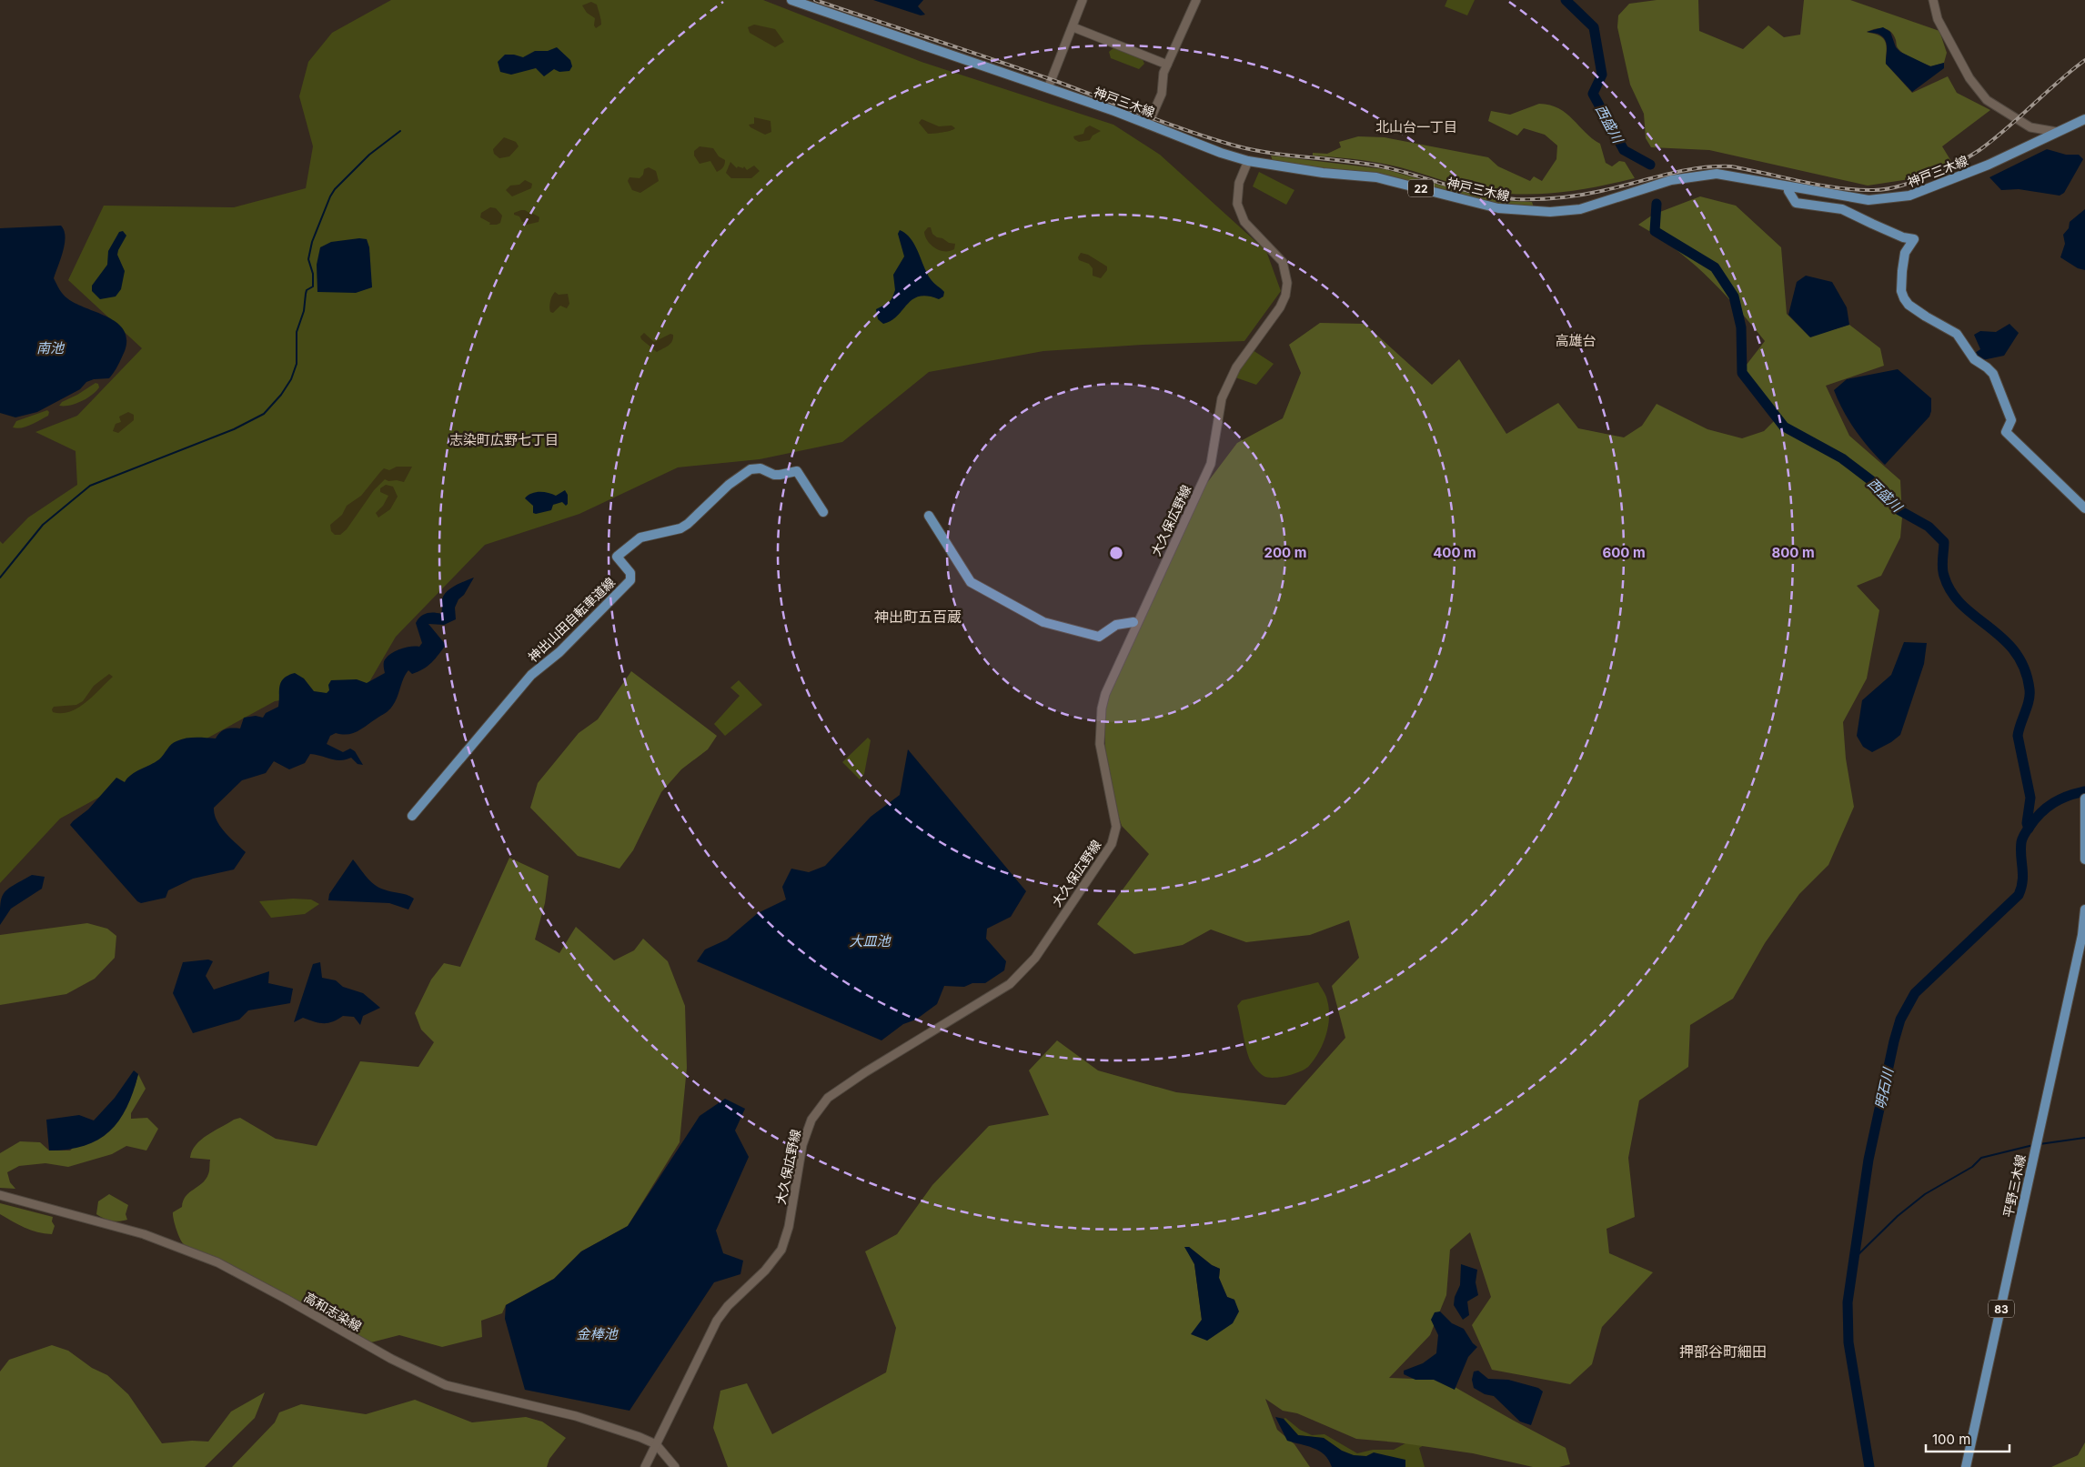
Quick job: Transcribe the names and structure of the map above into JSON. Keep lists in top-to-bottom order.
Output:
{
  "streets": {
    "main road": [
      "神戸三木線",
      "22",
      "神出山田自転車道線",
      "平野三木線",
      "83"
    ],
    "street": ["大久保広野線", "高和志染線"]
  },
  "crossings": [
    ["神戸三木線", "大久保広野線"],
    ["大久保広野線", "高和志染線"]
  ],
  "districts": [
    "北山台一丁目",
    "高雄台",
    "志染町広野七丁目",
    "神出町五百蔵",
    "押部谷町細田"
  ],
  "water": [
    "西盛川",
    "南池",
    "大皿池",
    "明石川",
    "金棒池"
  ],
  "scale_bar": "100 m",
  "rings": [
    "200 m",
    "400 m",
    "600 m",
    "800 m"
  ]
}
